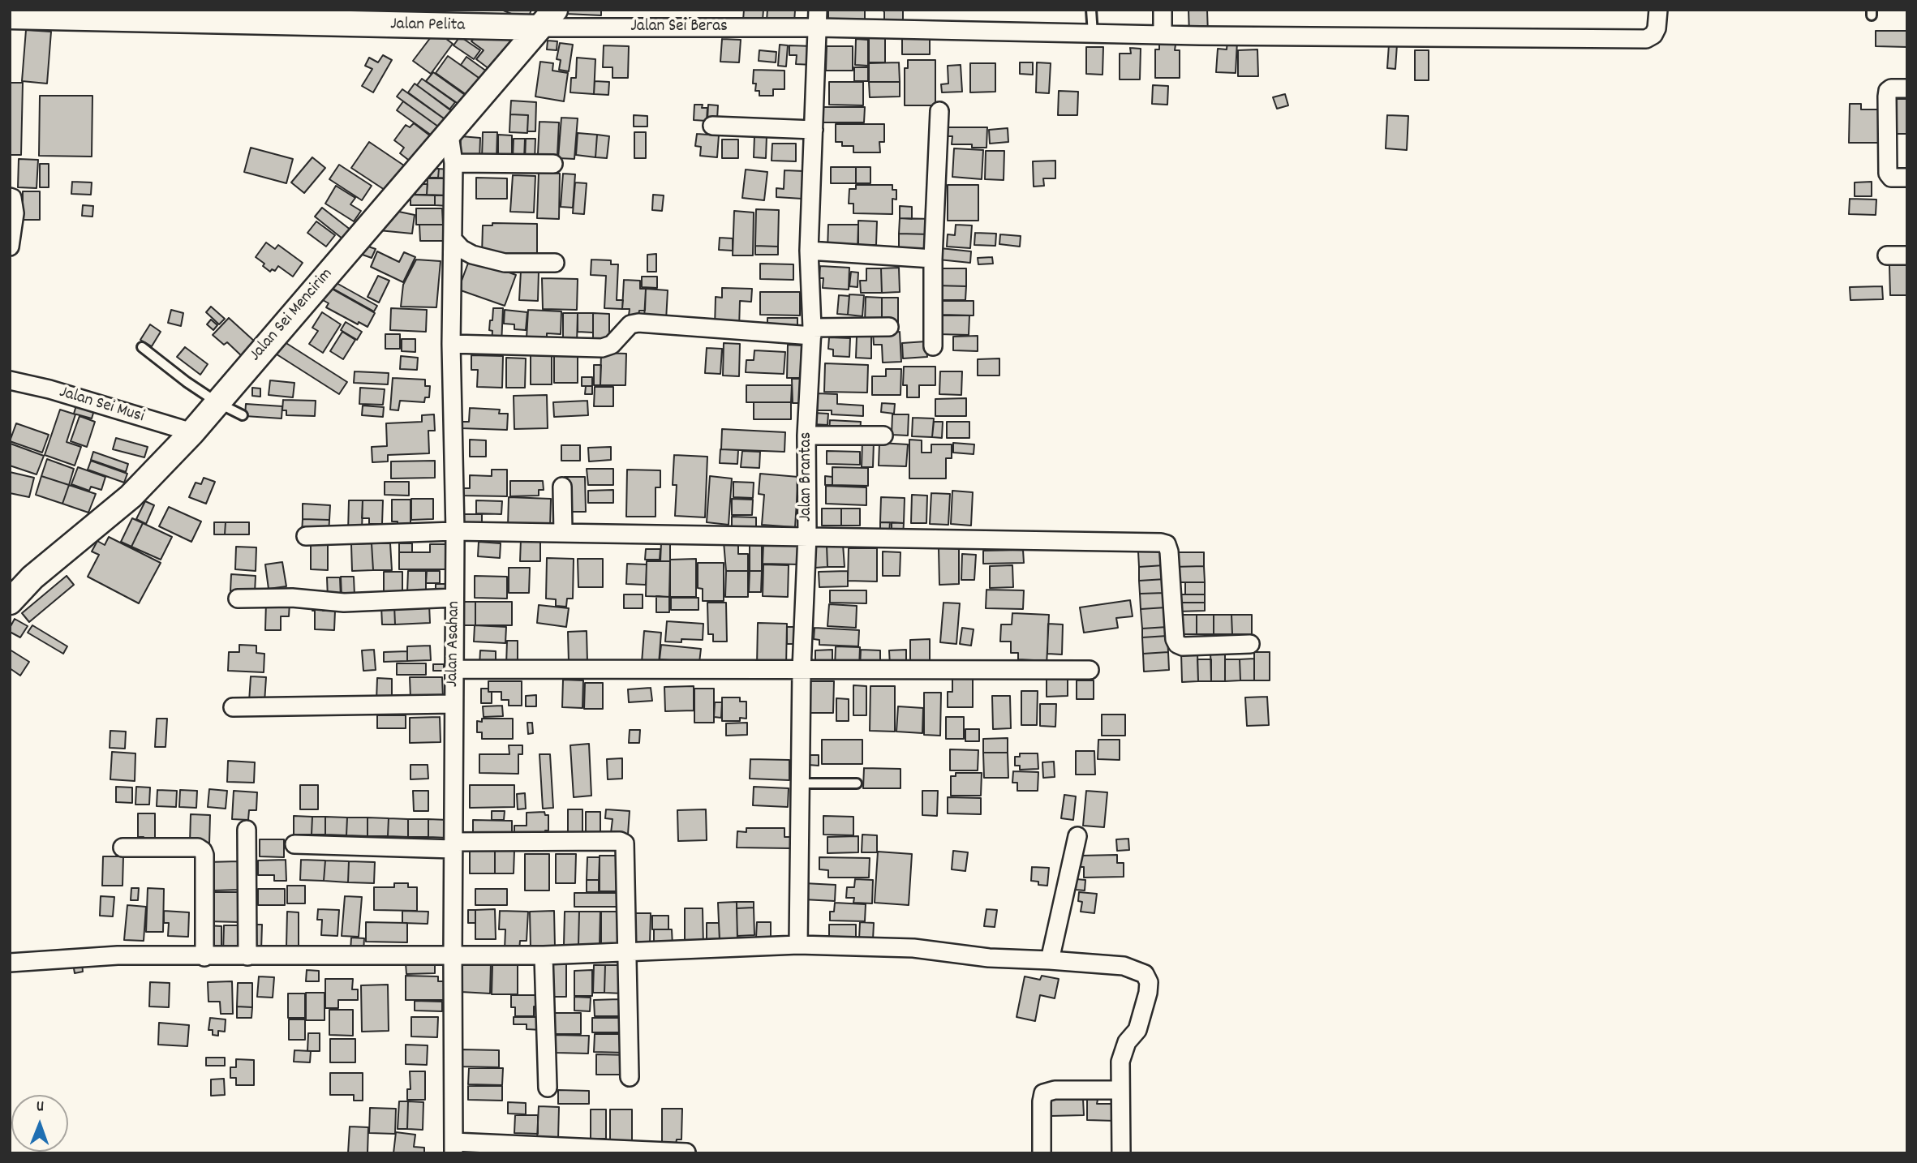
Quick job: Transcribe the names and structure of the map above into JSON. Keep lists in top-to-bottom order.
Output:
{
  "streets": {
    "street": [
      "Jalan Pelita",
      "Jalan Sei Beras",
      "Jalan Sei Mencirim",
      "Jalan Sei Musi",
      "Jalan Brantas",
      "Jalan Asahan"
    ]
  },
  "crossings": [
    ["Jalan Pelita", "Jalan Sei Beras"],
    ["Jalan Pelita", "Jalan Sei Mencirim"],
    ["Jalan Sei Beras", "Jalan Sei Mencirim"],
    ["Jalan Sei Beras", "Jalan Brantas"],
    ["Jalan Sei Mencirim", "Jalan Sei Musi"],
    ["Jalan Sei Mencirim", "Jalan Asahan"]
  ],
  "north": "top"
}
